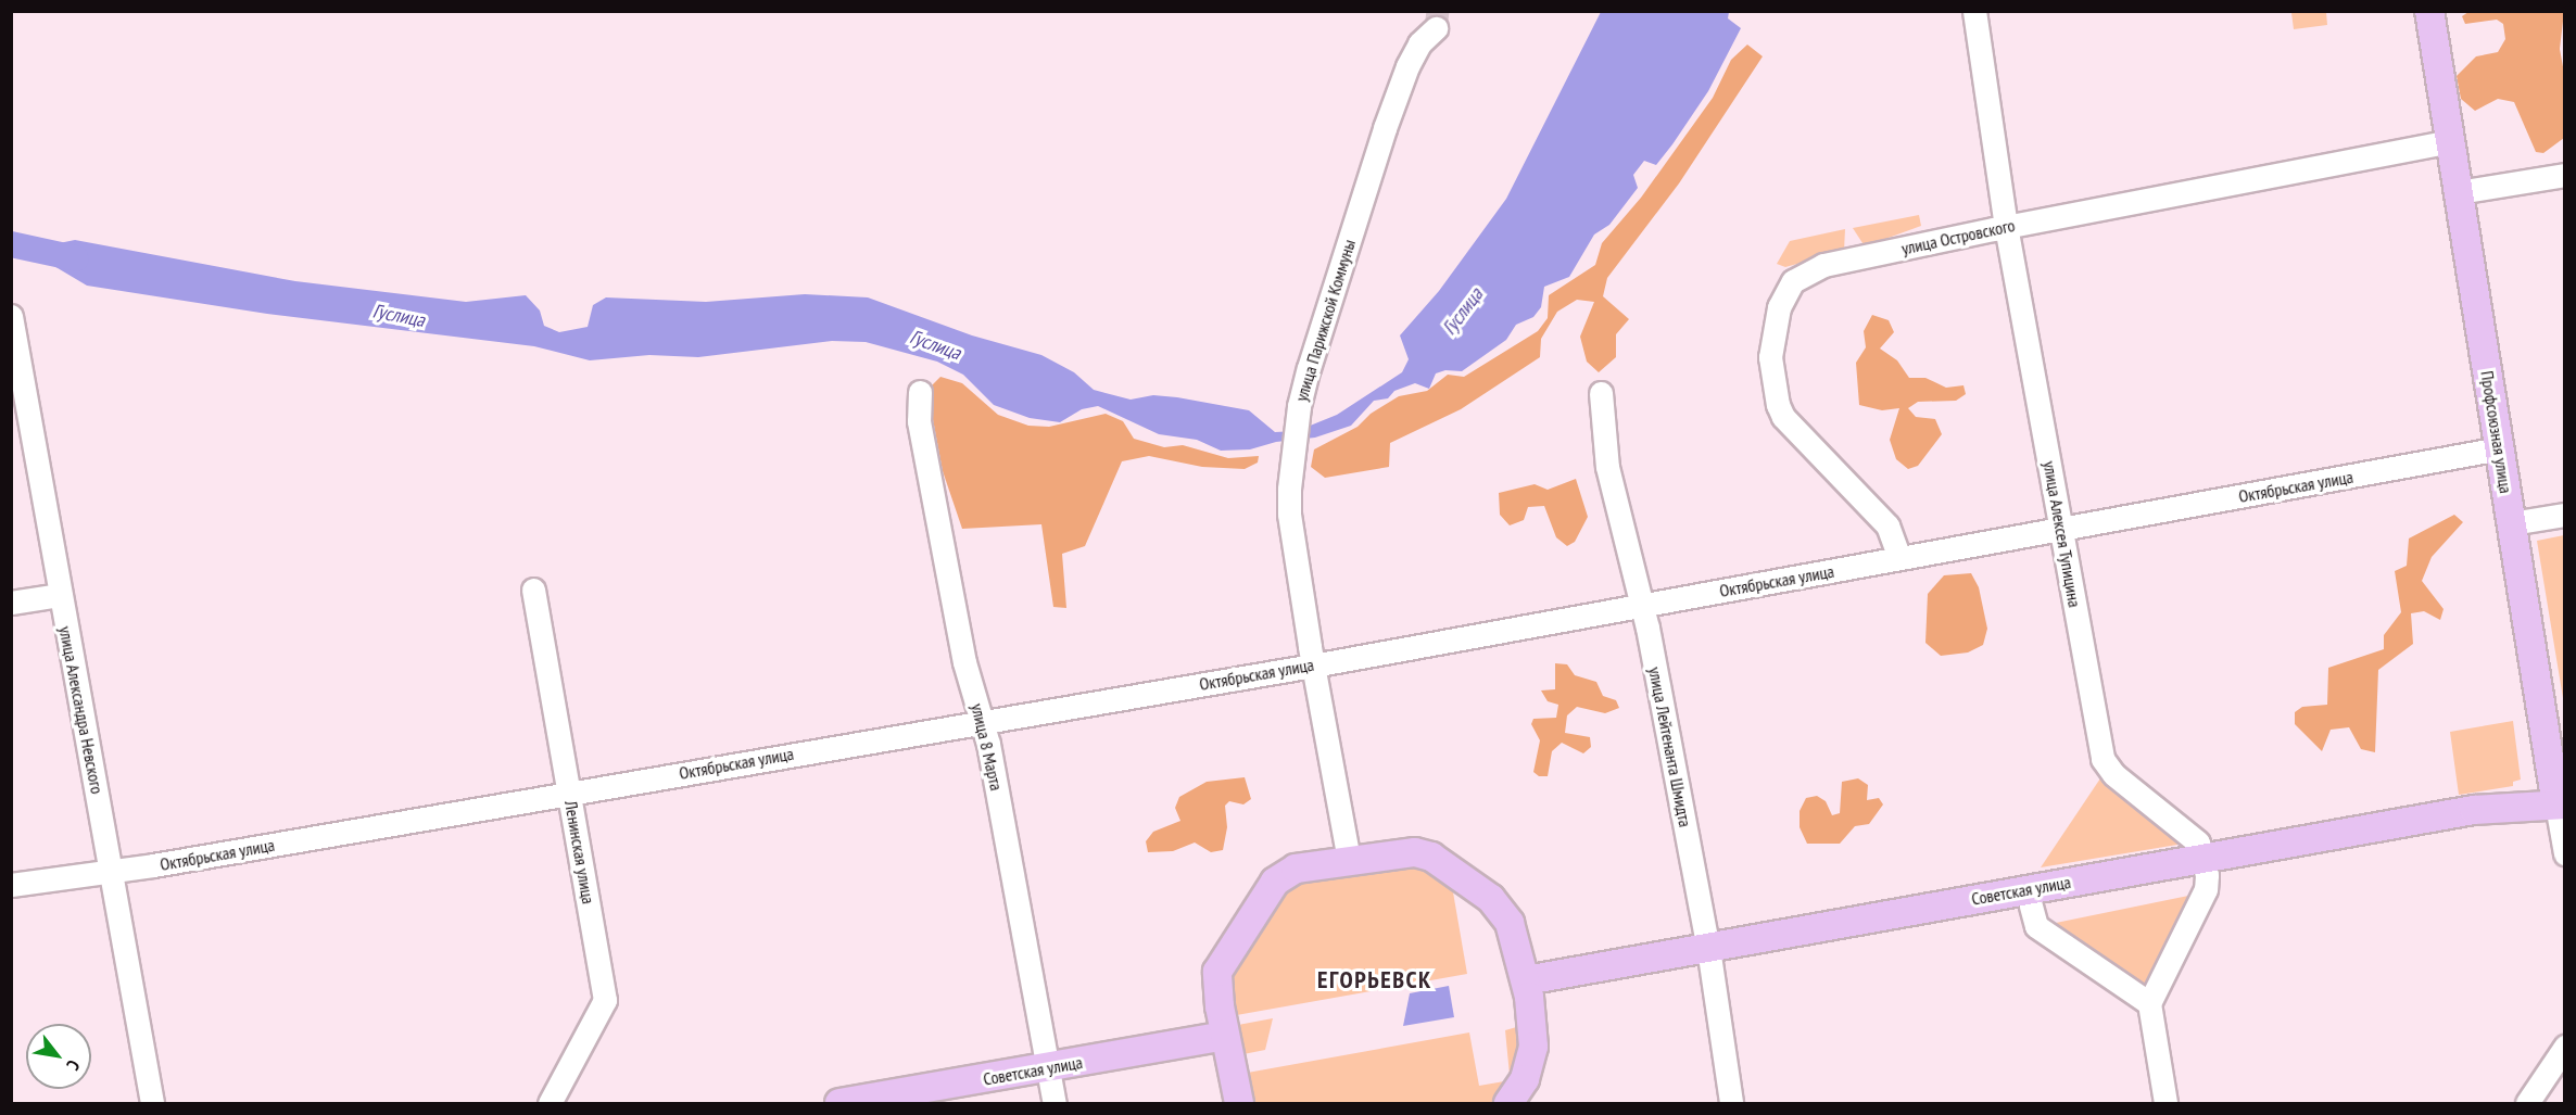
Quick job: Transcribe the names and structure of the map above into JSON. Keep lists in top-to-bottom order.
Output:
{
  "streets": {
    "main road": ["Профсоюзная улица", "Советская улица"],
    "street": [
      "улица Островского",
      "улица Парижской Коммуны",
      "Октябрьская улица",
      "улица Алексея Тупицина",
      "улица Александра Невского",
      "улица 8 Марта",
      "улица Лейтенанта Шмидта",
      "Ленинская улица"
    ]
  },
  "crossings": [
    ["улица Островского", "Профсоюзная улица"],
    ["улица Островского", "Октябрьская улица"],
    ["улица Островского", "улица Алексея Тупицина"],
    ["улица Парижской Коммуны", "Октябрьская улица"],
    ["Профсоюзная улица", "Октябрьская улица"],
    ["Профсоюзная улица", "Советская улица"],
    ["Октябрьская улица", "улица Алексея Тупицина"],
    ["Октябрьская улица", "улица Александра Невского"],
    ["Октябрьская улица", "улица 8 Марта"],
    ["Октябрьская улица", "улица Лейтенанта Шмидта"],
    ["Октябрьская улица", "Ленинская улица"],
    ["улица Алексея Тупицина", "Советская улица"],
    ["улица 8 Марта", "Советская улица"],
    ["улица Лейтенанта Шмидта", "Советская улица"]
  ],
  "districts": ["ЕГОРЬЕВСК"],
  "water": ["Гуслица"],
  "north": "bottom right"
}
